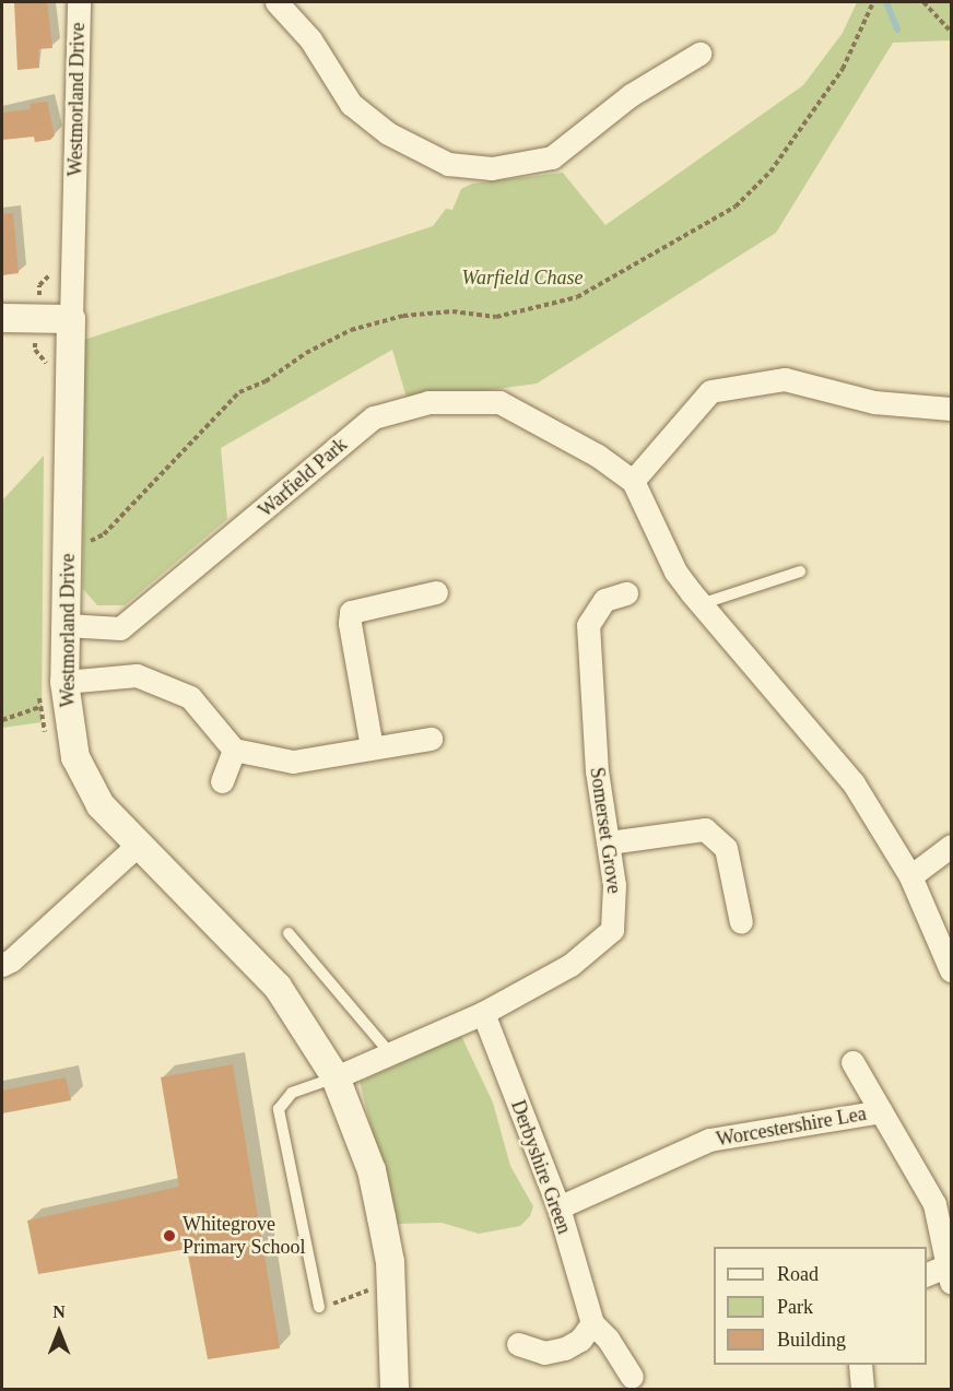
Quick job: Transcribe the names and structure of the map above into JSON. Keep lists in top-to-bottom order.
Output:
{
  "streets": {
    "street": [
      "Westmorland Drive",
      "Warfield Park",
      "Somerset Grove",
      "Worcestershire Lea",
      "Derbyshire Green"
    ]
  },
  "crossings": [
    ["Westmorland Drive", "Warfield Park"],
    ["Westmorland Drive", "Somerset Grove"],
    ["Somerset Grove", "Derbyshire Green"],
    ["Worcestershire Lea", "Derbyshire Green"]
  ],
  "parks": ["Warfield Chase"],
  "places": ["Whitegrove Primary School"],
  "legend": ["Road", "Park", "Building"],
  "north": "top"
}
